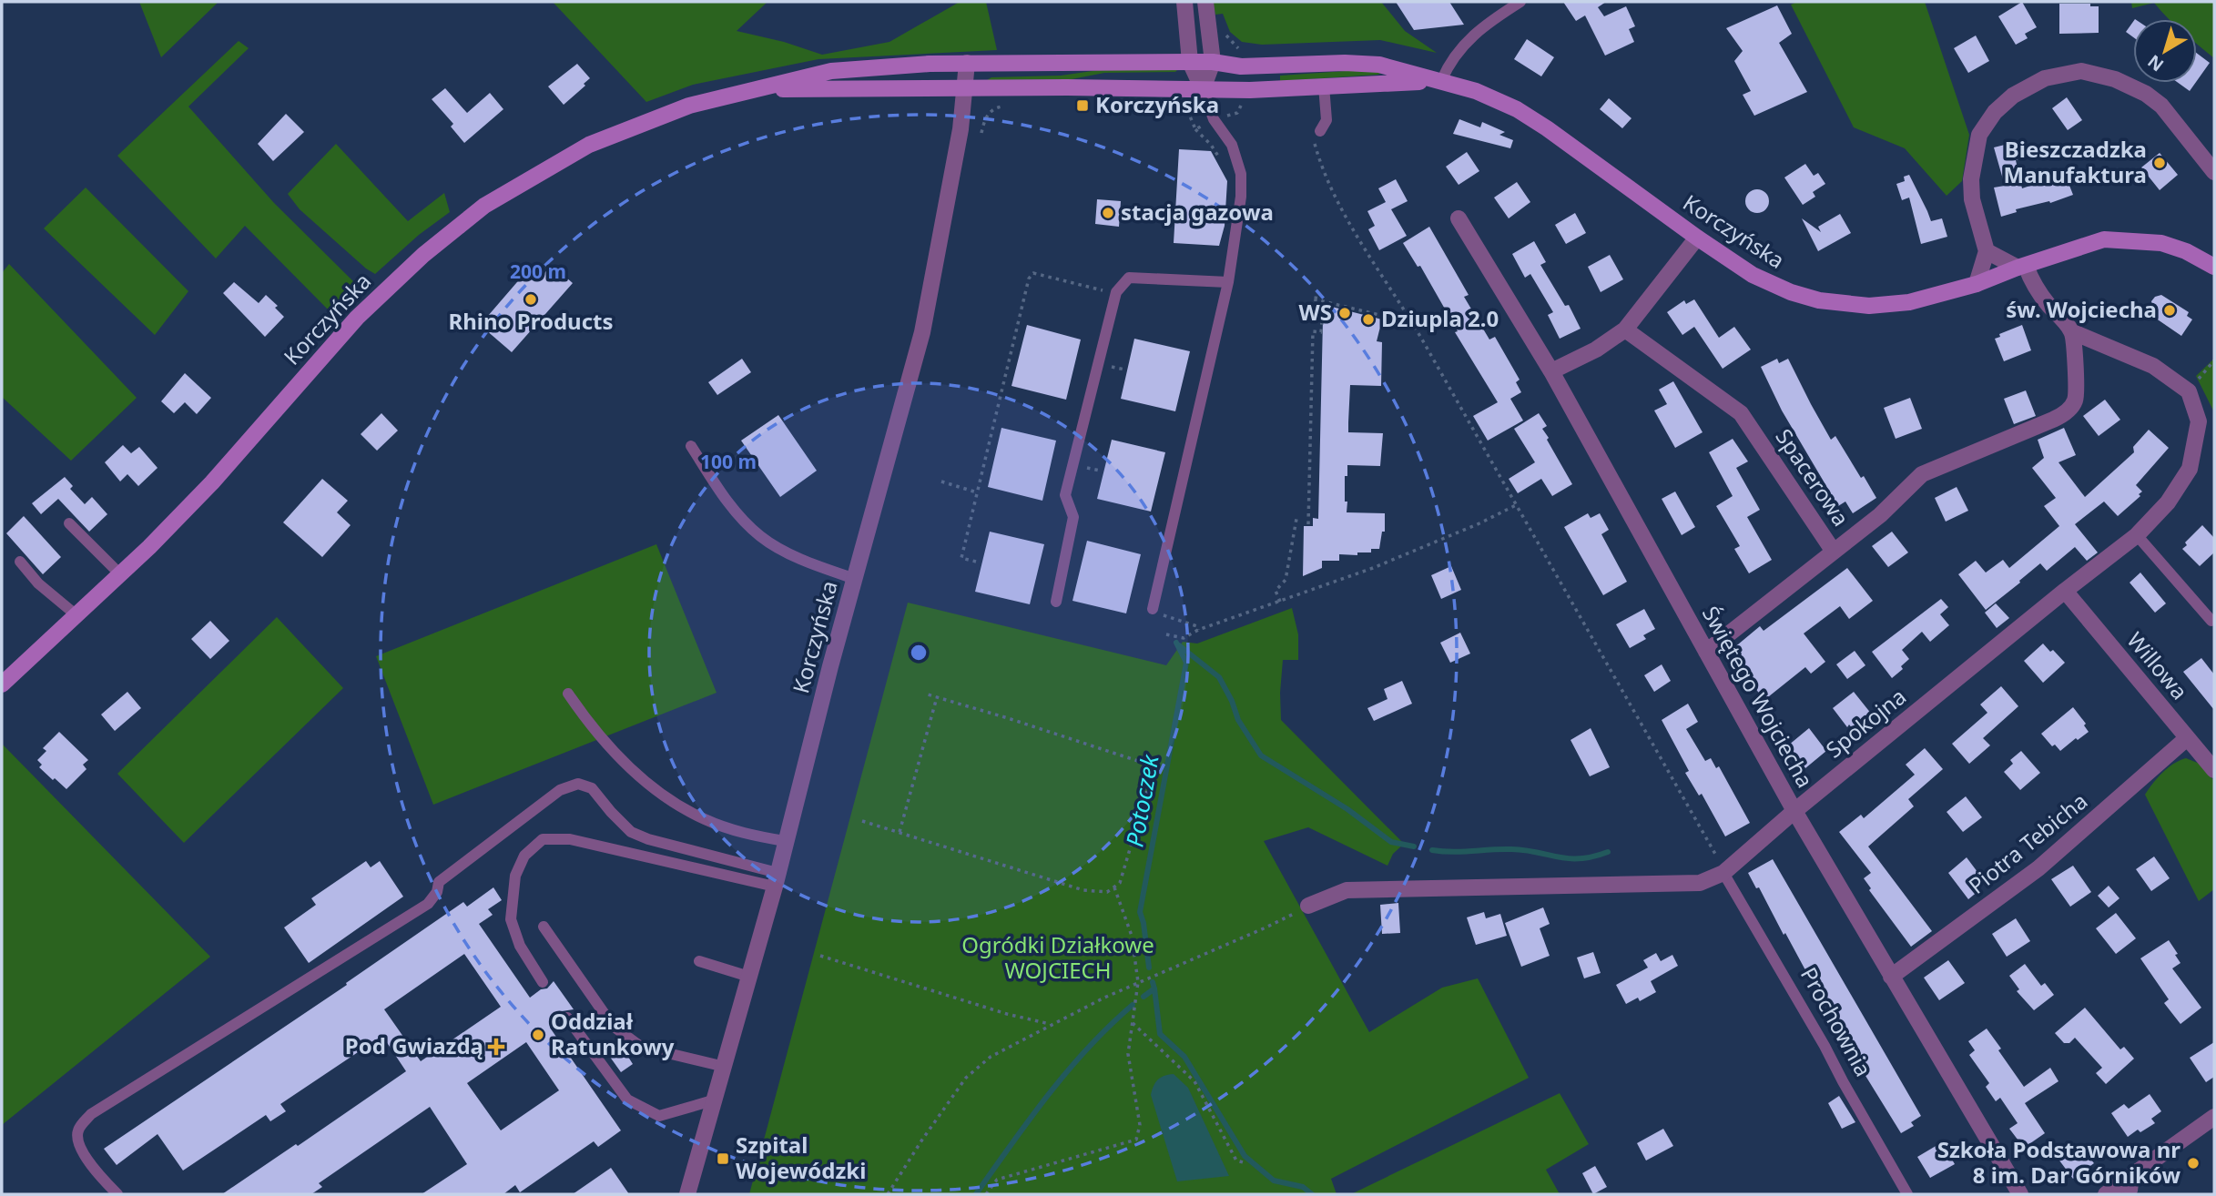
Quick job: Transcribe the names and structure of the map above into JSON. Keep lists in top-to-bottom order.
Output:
{
  "streets": {
    "main road": ["Korczyńska"],
    "street": [
      "Spacerowa",
      "Willowa",
      "Świętego Wojciecha",
      "Spokojna",
      "Piotra Tebicha"
    ],
    "lane": ["Prochownia"]
  },
  "crossings": [
    ["Korczyńska", "Spokojna"],
    ["Spacerowa", "Świętego Wojciecha"],
    ["Willowa", "Spokojna"],
    ["Willowa", "Piotra Tebicha"],
    ["Świętego Wojciecha", "Spokojna"],
    ["Świętego Wojciecha", "Piotra Tebicha"],
    ["Spokojna", "Prochownia"]
  ],
  "water": ["Potoczek"],
  "parks": ["Ogródki Działkowe WOJCIECH"],
  "places": {
    "transit": ["Korczyńska", "Szpital Wojewódzki"],
    "other": [
      "Bieszczadzka Manufaktura",
      "stacja gazowa",
      "Rhino Products",
      "św. Wojciecha",
      "WS",
      "Dziupla 2.0",
      "Oddział Ratunkowy",
      "Szkoła Podstawowa nr 8 im. Dar Górników"
    ],
    "health": ["Pod Gwiazdą"]
  },
  "north": "bottom left",
  "rings": ["200 m", "100 m"]
}
